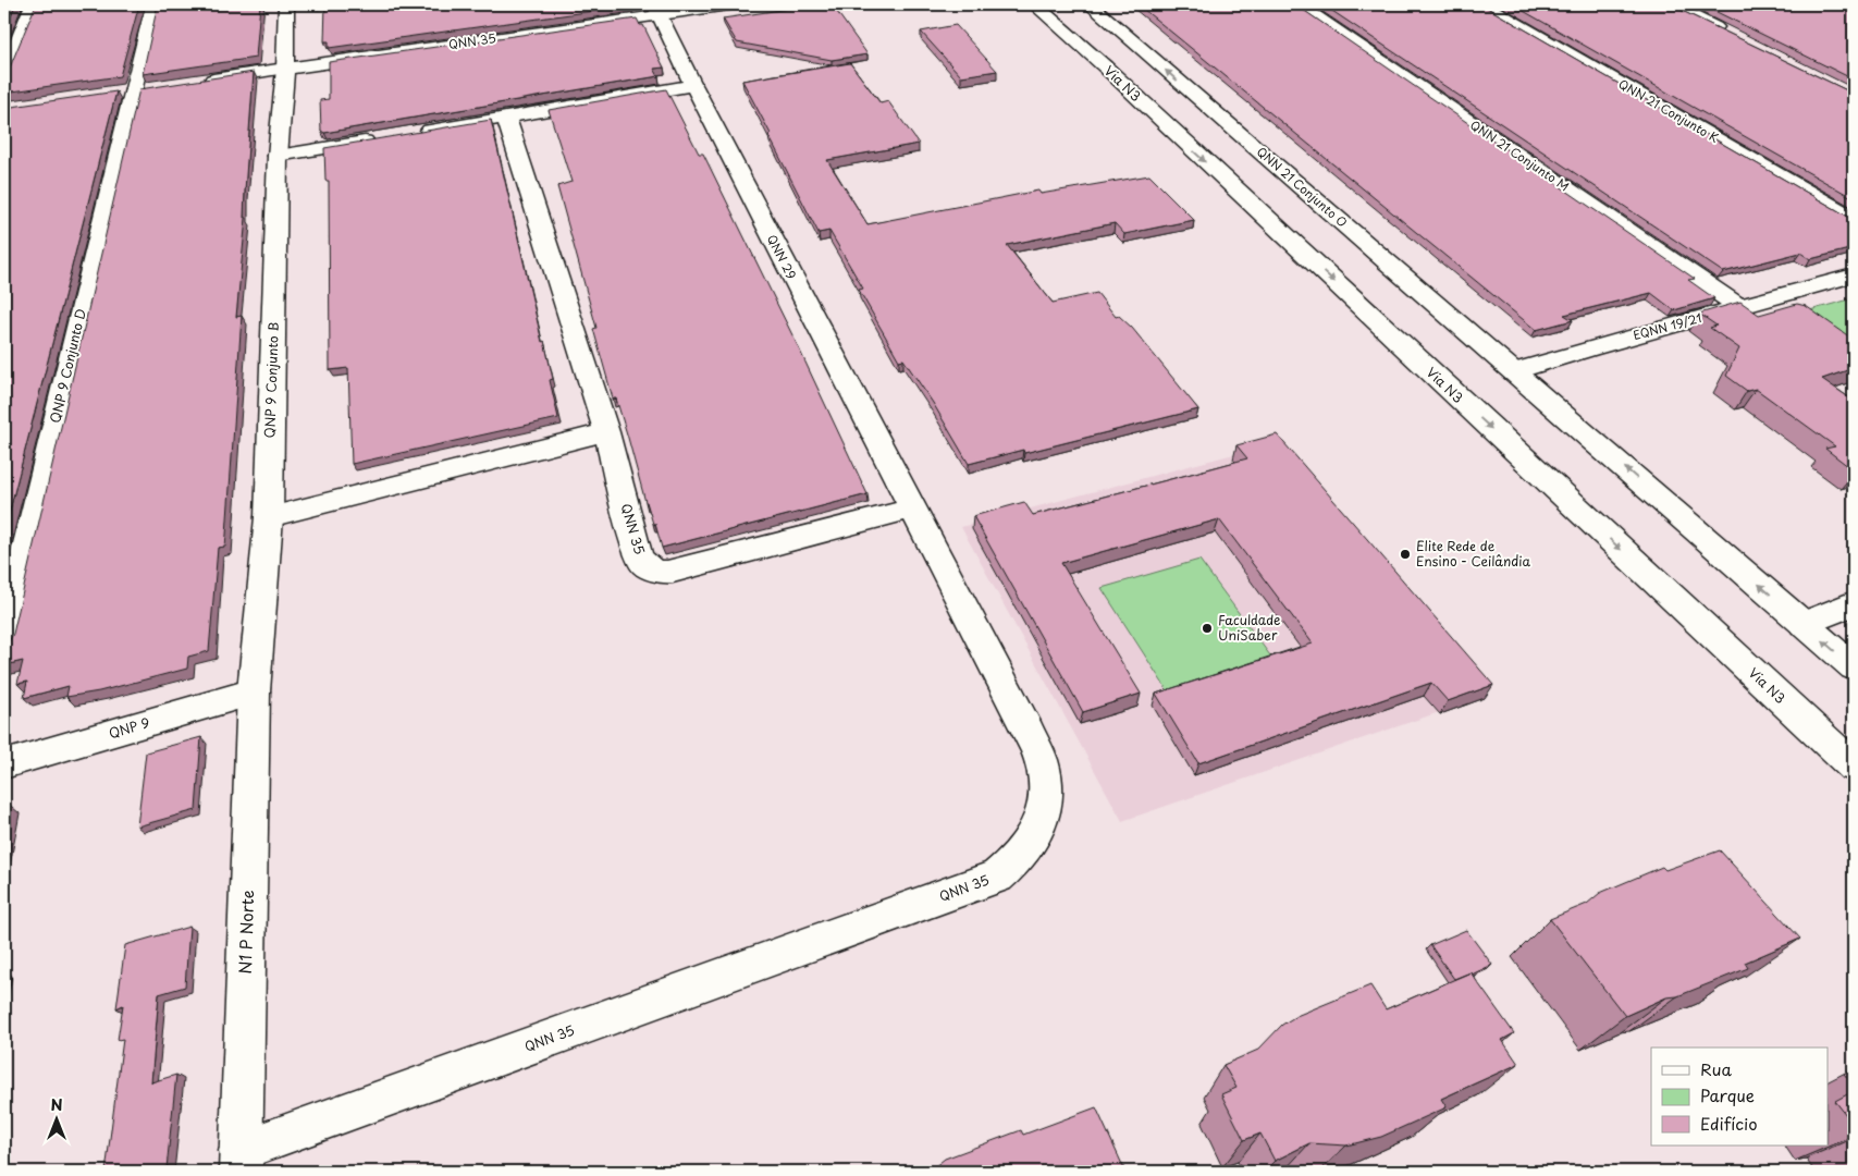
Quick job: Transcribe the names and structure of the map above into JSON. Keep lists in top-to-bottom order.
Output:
{
  "streets": {
    "street": [
      "QNN 35",
      "Via N3",
      "QNN 21 Conjunto K",
      "QNN 21 Conjunto M",
      "QNN 21 Conjunto O",
      "QNN 29",
      "EQNN 19/21",
      "QNP 9 Conjunto D",
      "QNP 9 Conjunto B",
      "QNP 9",
      "N1 P Norte"
    ]
  },
  "crossings": [
    ["QNN 35", "QNN 29"],
    ["QNN 35", "QNP 9 Conjunto B"],
    ["QNN 35", "N1 P Norte"],
    ["QNN 21 Conjunto M", "EQNN 19/21"],
    ["QNN 21 Conjunto O", "EQNN 19/21"],
    ["QNP 9 Conjunto B", "QNP 9"],
    ["QNP 9 Conjunto B", "N1 P Norte"],
    ["QNP 9", "N1 P Norte"]
  ],
  "places": ["Elite Rede de Ensino - Ceilândia", "Faculdade UniSaber"],
  "legend": ["Rua", "Parque", "Edifício"],
  "north": "top"
}
